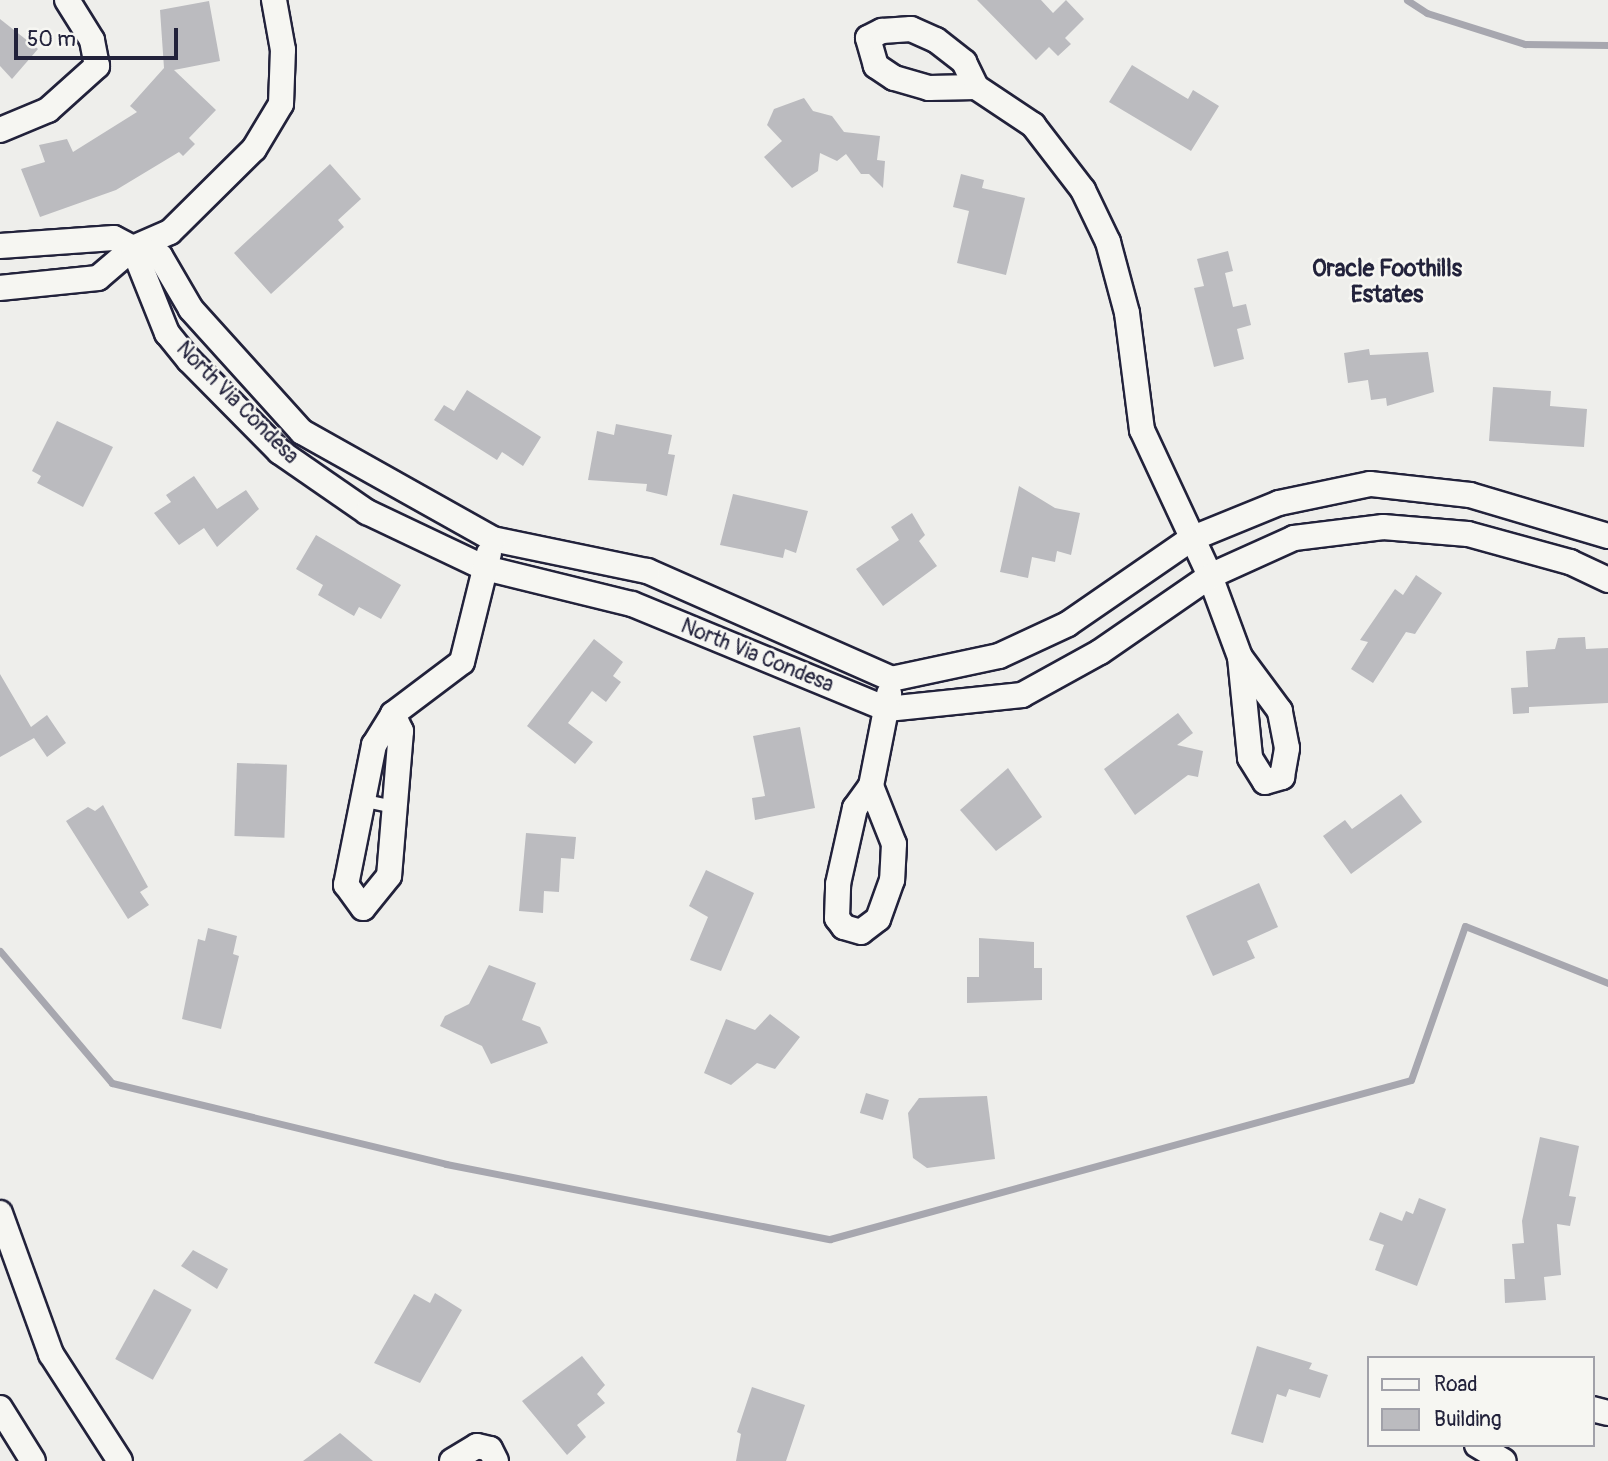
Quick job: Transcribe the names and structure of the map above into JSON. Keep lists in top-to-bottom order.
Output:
{
  "streets": {
    "street": ["North Via Condesa"]
  },
  "districts": ["Oracle Foothills Estates"],
  "legend": ["Road", "Building"],
  "scale_bar": "50 m"
}
